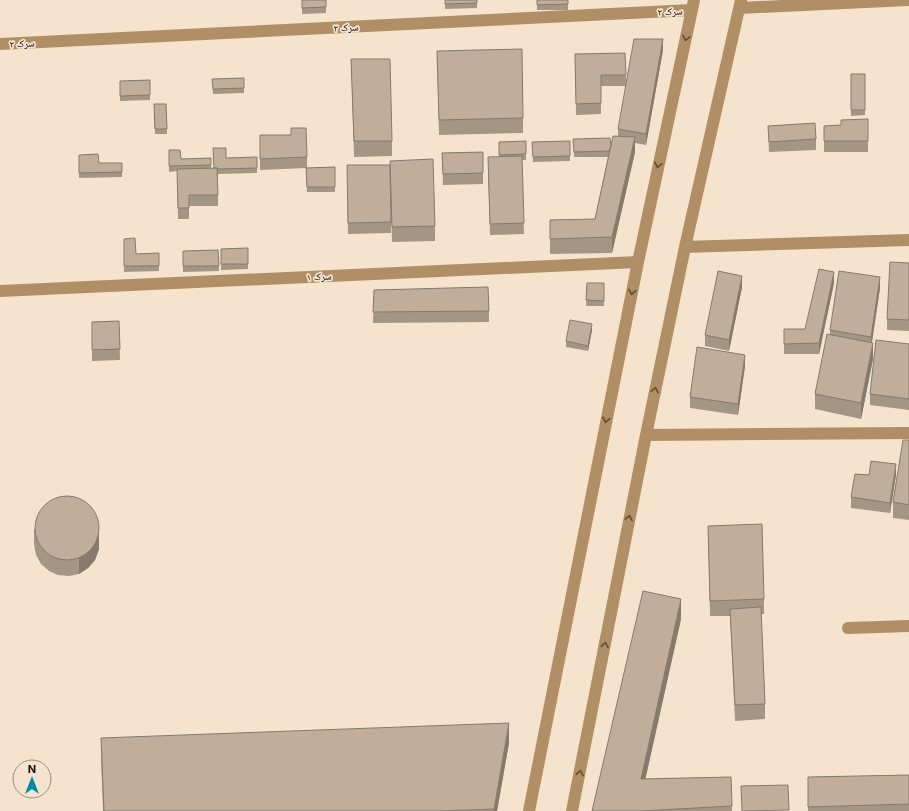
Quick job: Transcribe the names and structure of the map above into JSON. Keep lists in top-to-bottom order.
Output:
{
  "streets": {
    "street": ["سرک ۲", "سرک ۱"]
  },
  "north": "top"
}
